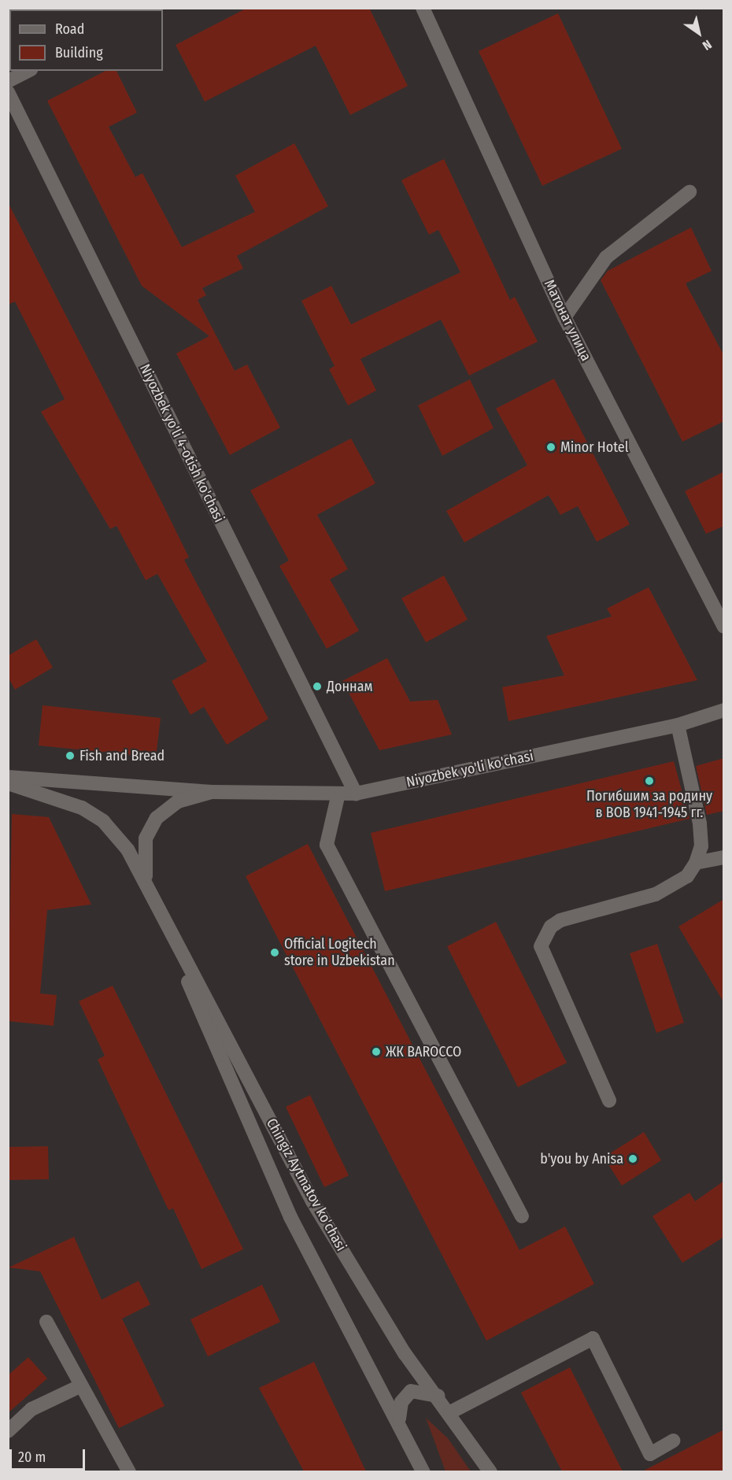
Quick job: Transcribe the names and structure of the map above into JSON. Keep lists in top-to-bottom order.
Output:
{
  "streets": {
    "street": [
      "Матонат улица",
      "Niyozbek yo'li 4-otish ko'chasi",
      "Niyozbek yo'li ko'chasi",
      "Chingiz Aytmatov ko'chasi"
    ]
  },
  "crossings": [
    ["Niyozbek yo'li 4-otish ko'chasi", "Niyozbek yo'li ko'chasi"],
    ["Niyozbek yo'li ko'chasi", "Chingiz Aytmatov ko'chasi"]
  ],
  "places": [
    "Minor Hotel",
    "Доннам",
    "Fish and Bread",
    "Погибшим за родину в ВОВ 1941-1945 гг.",
    "Official Logitech store in Uzbekistan",
    "ЖК BAROCCO",
    "b'you by Anisa"
  ],
  "legend": ["Road", "Building"],
  "scale_bar": "20 m",
  "north": "bottom right"
}
